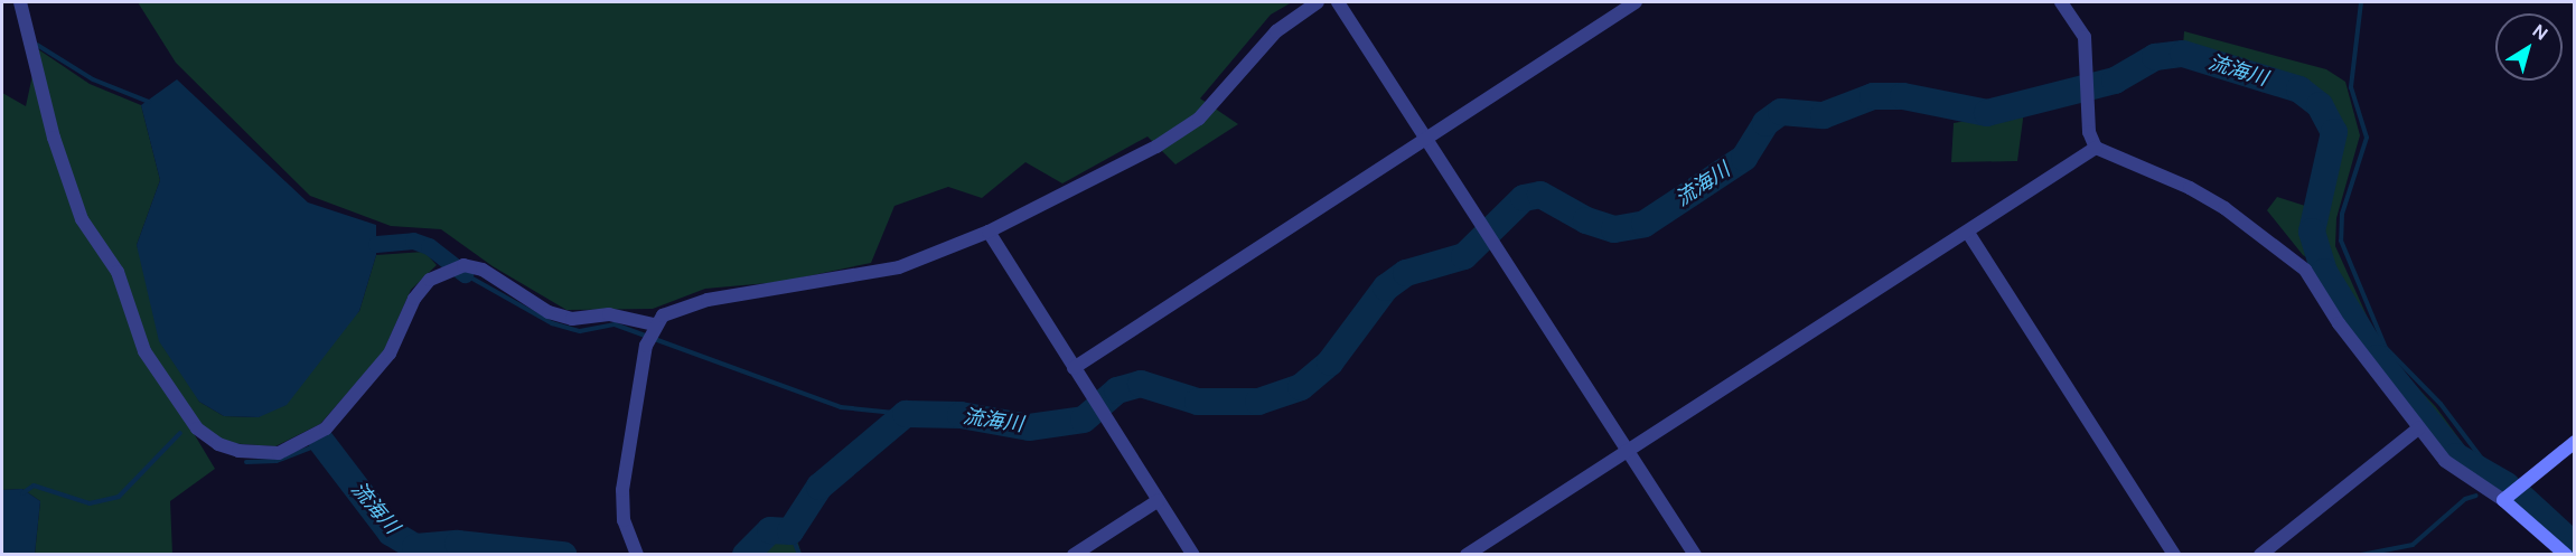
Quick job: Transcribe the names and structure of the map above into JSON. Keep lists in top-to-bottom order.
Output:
{
  "water": ["流海川"],
  "north": "top right"
}
